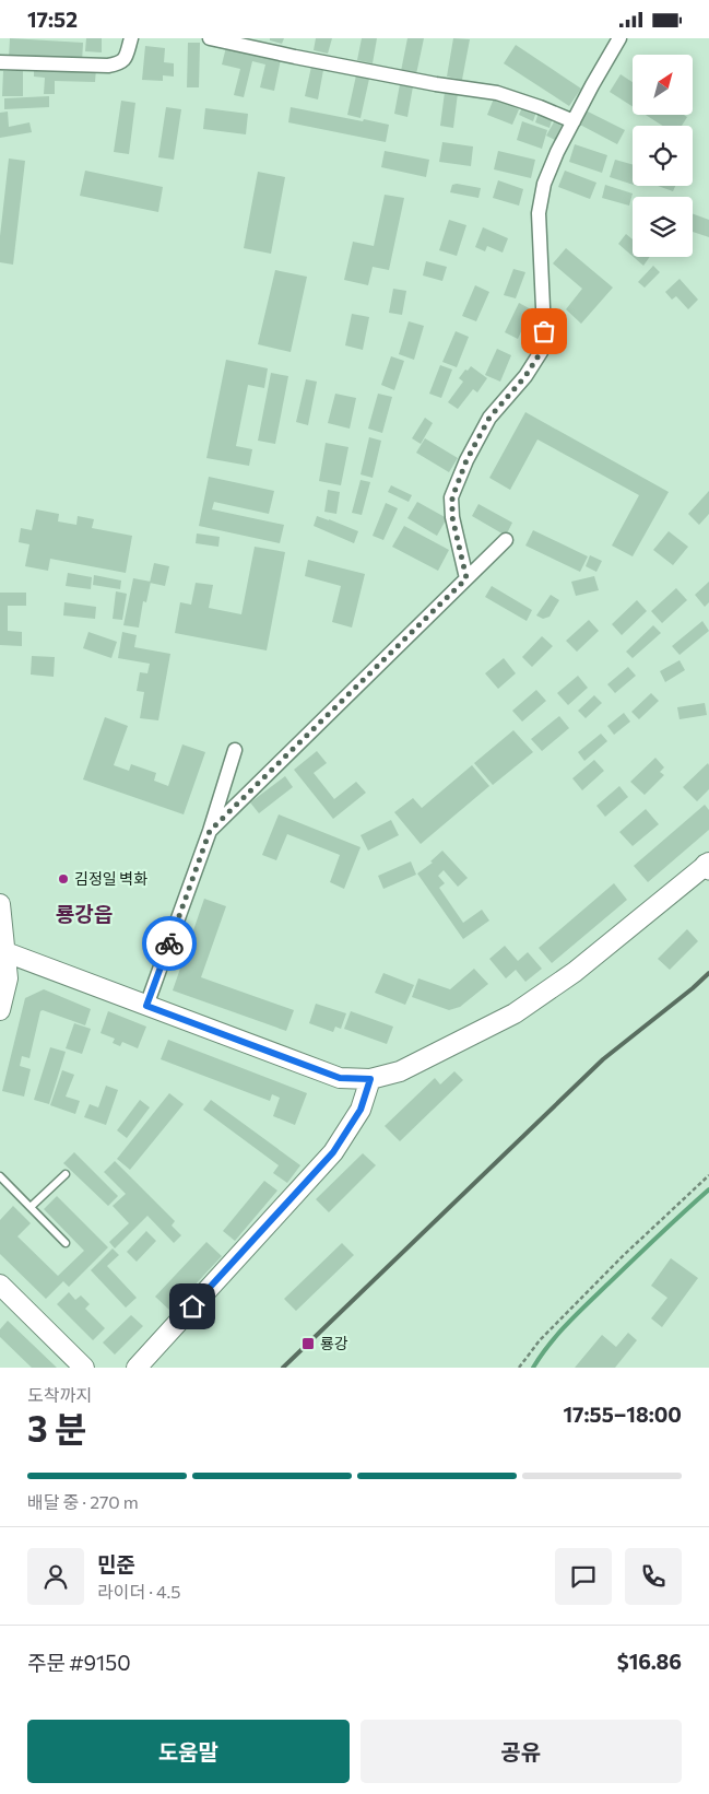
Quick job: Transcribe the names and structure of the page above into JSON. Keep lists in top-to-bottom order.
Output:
{
  "districts": ["룡강읍"],
  "places": {
    "other": ["김정일 벽화"],
    "transit": ["룡강"]
  },
  "north": "top right",
  "page": {
    "status": "17:52",
    "heading": ["3 분", "도착까지", "17:55–18:00"],
    "panel": [
      "민준",
      "라이더 · 4.5",
      "주문 #9150",
      "$16.86"
    ],
    "bar": "배달 중 · 270 m",
    "buttons": ["도움말", "공유"]
  }
}
